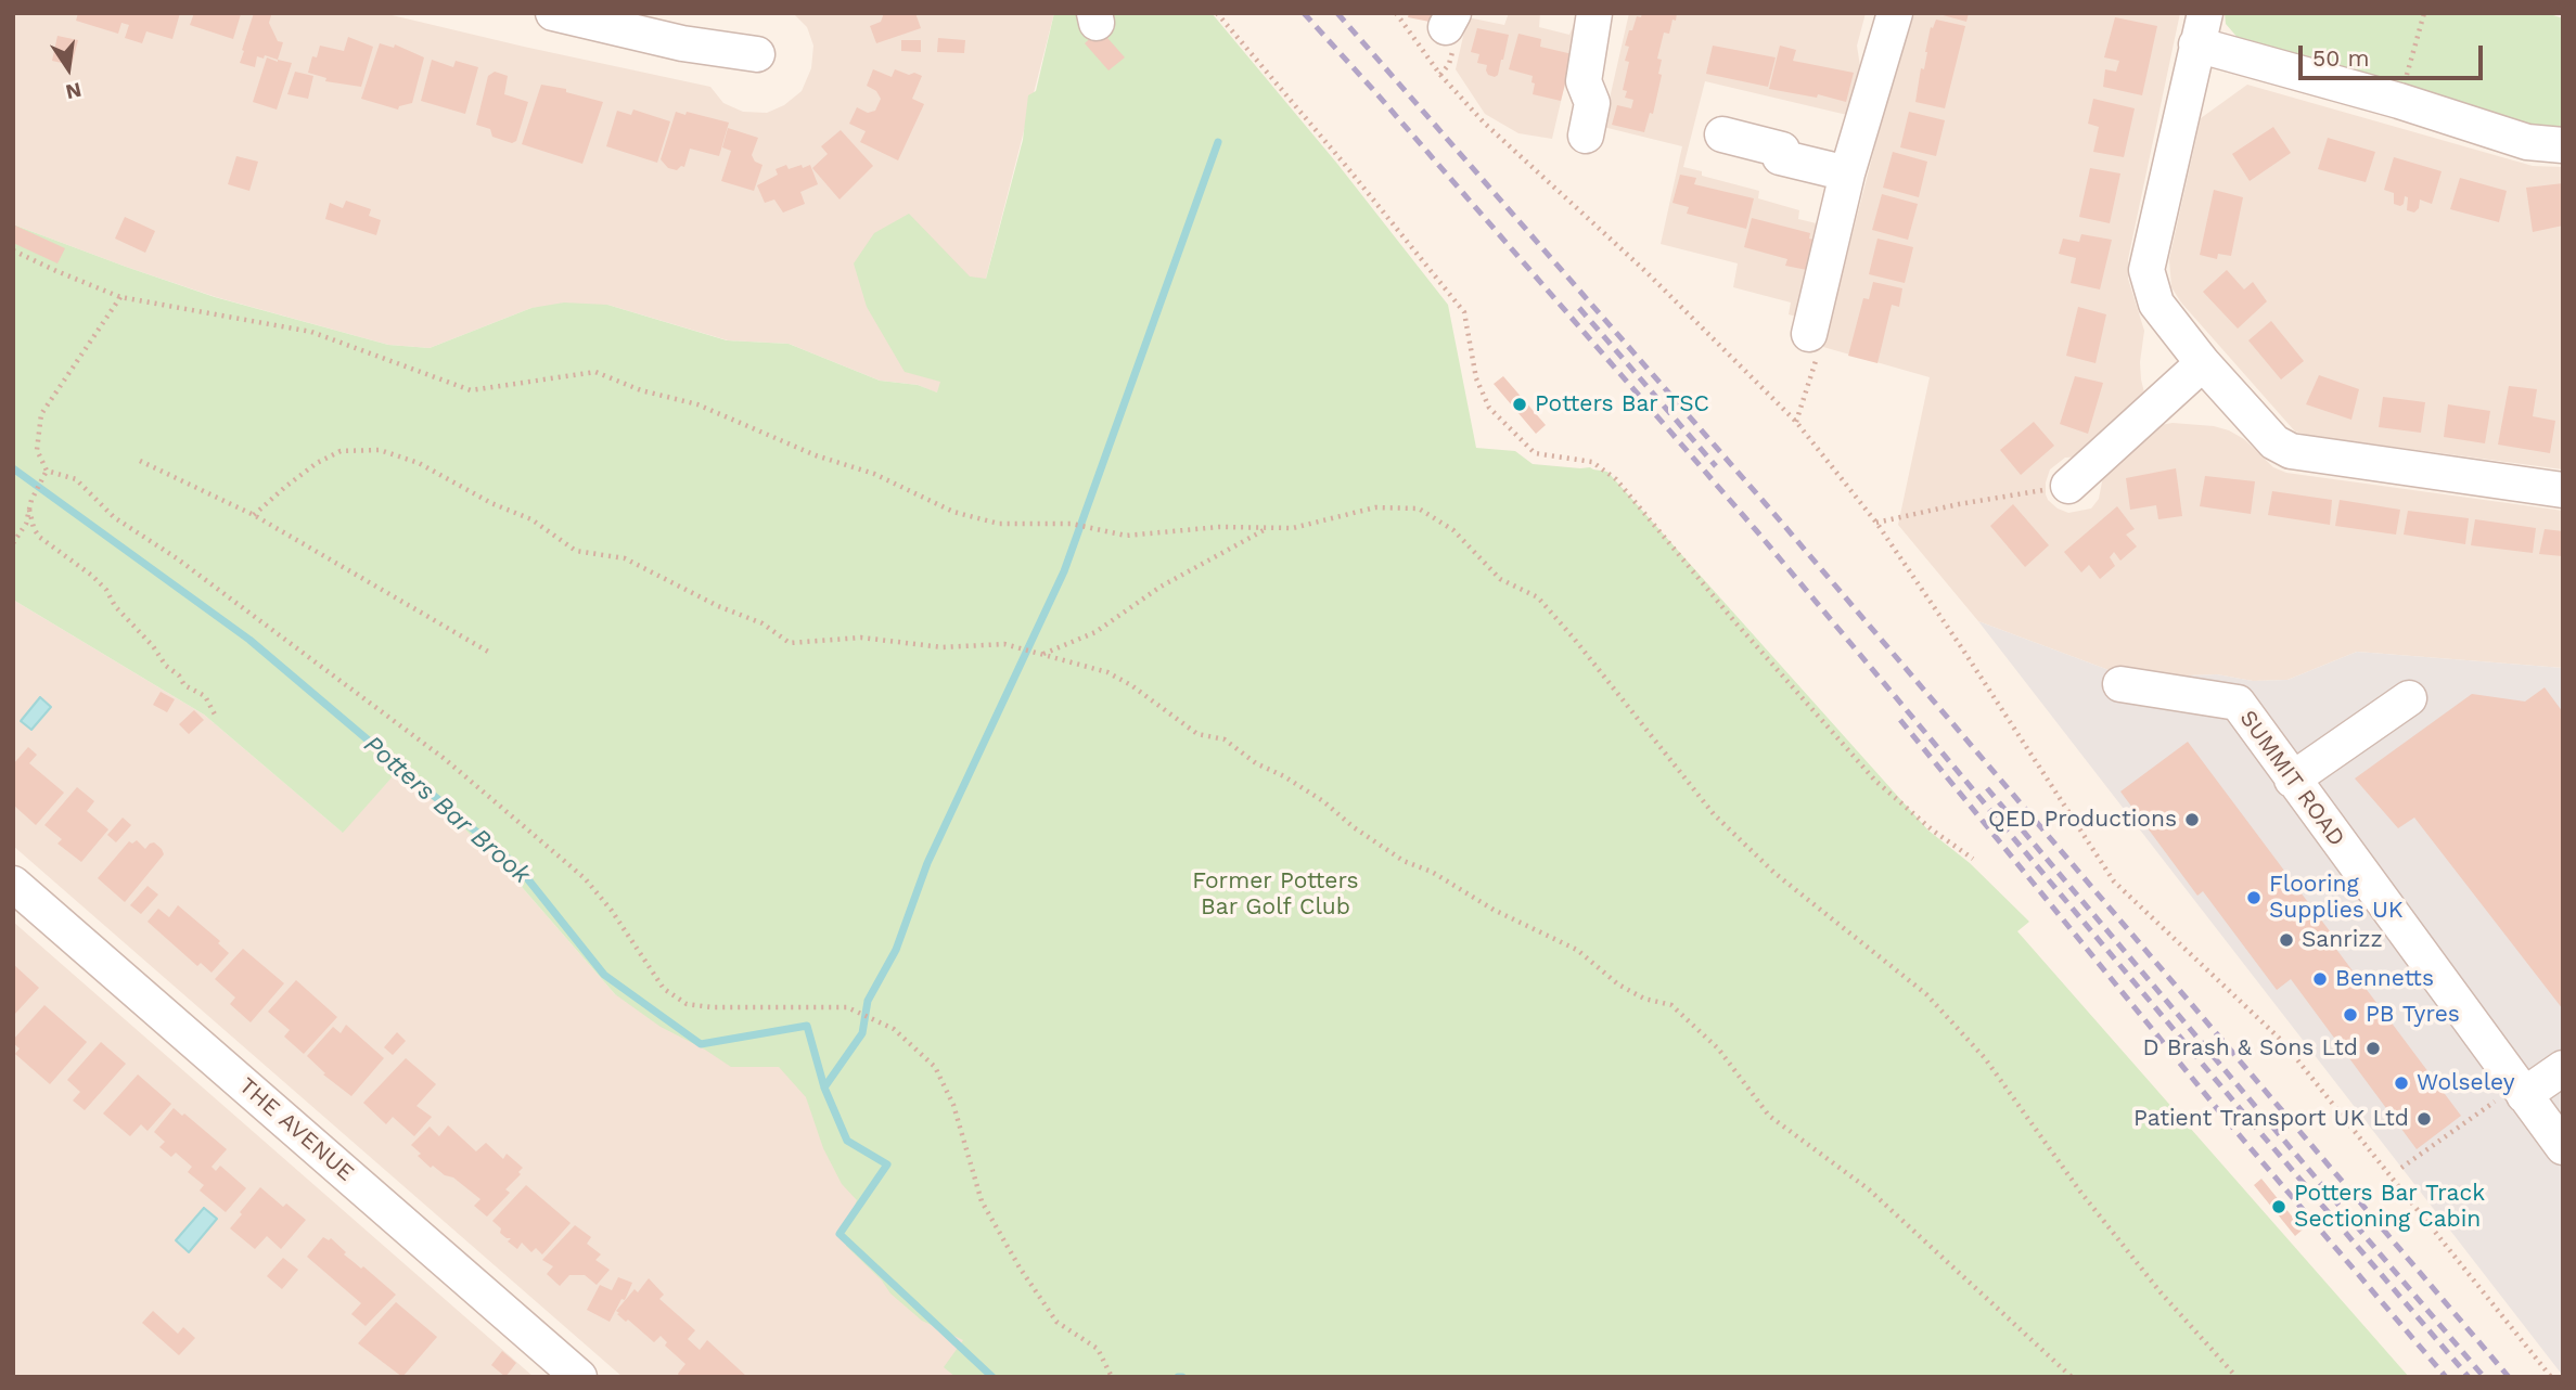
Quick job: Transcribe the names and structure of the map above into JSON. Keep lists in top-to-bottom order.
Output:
{
  "streets": {
    "street": ["SUMMIT ROAD", "THE AVENUE"]
  },
  "water": ["Potters Bar Brook"],
  "parks": ["Former Potters Bar Golf Club"],
  "places": [
    "Potters Bar TSC",
    "QED Productions",
    "Flooring Supplies UK",
    "Sanrizz",
    "Bennetts",
    "PB Tyres",
    "D Brash & Sons Ltd",
    "Wolseley",
    "Patient Transport UK Ltd",
    "Potters Bar Track Sectioning Cabin"
  ],
  "scale_bar": "50 m",
  "north": "bottom"
}
